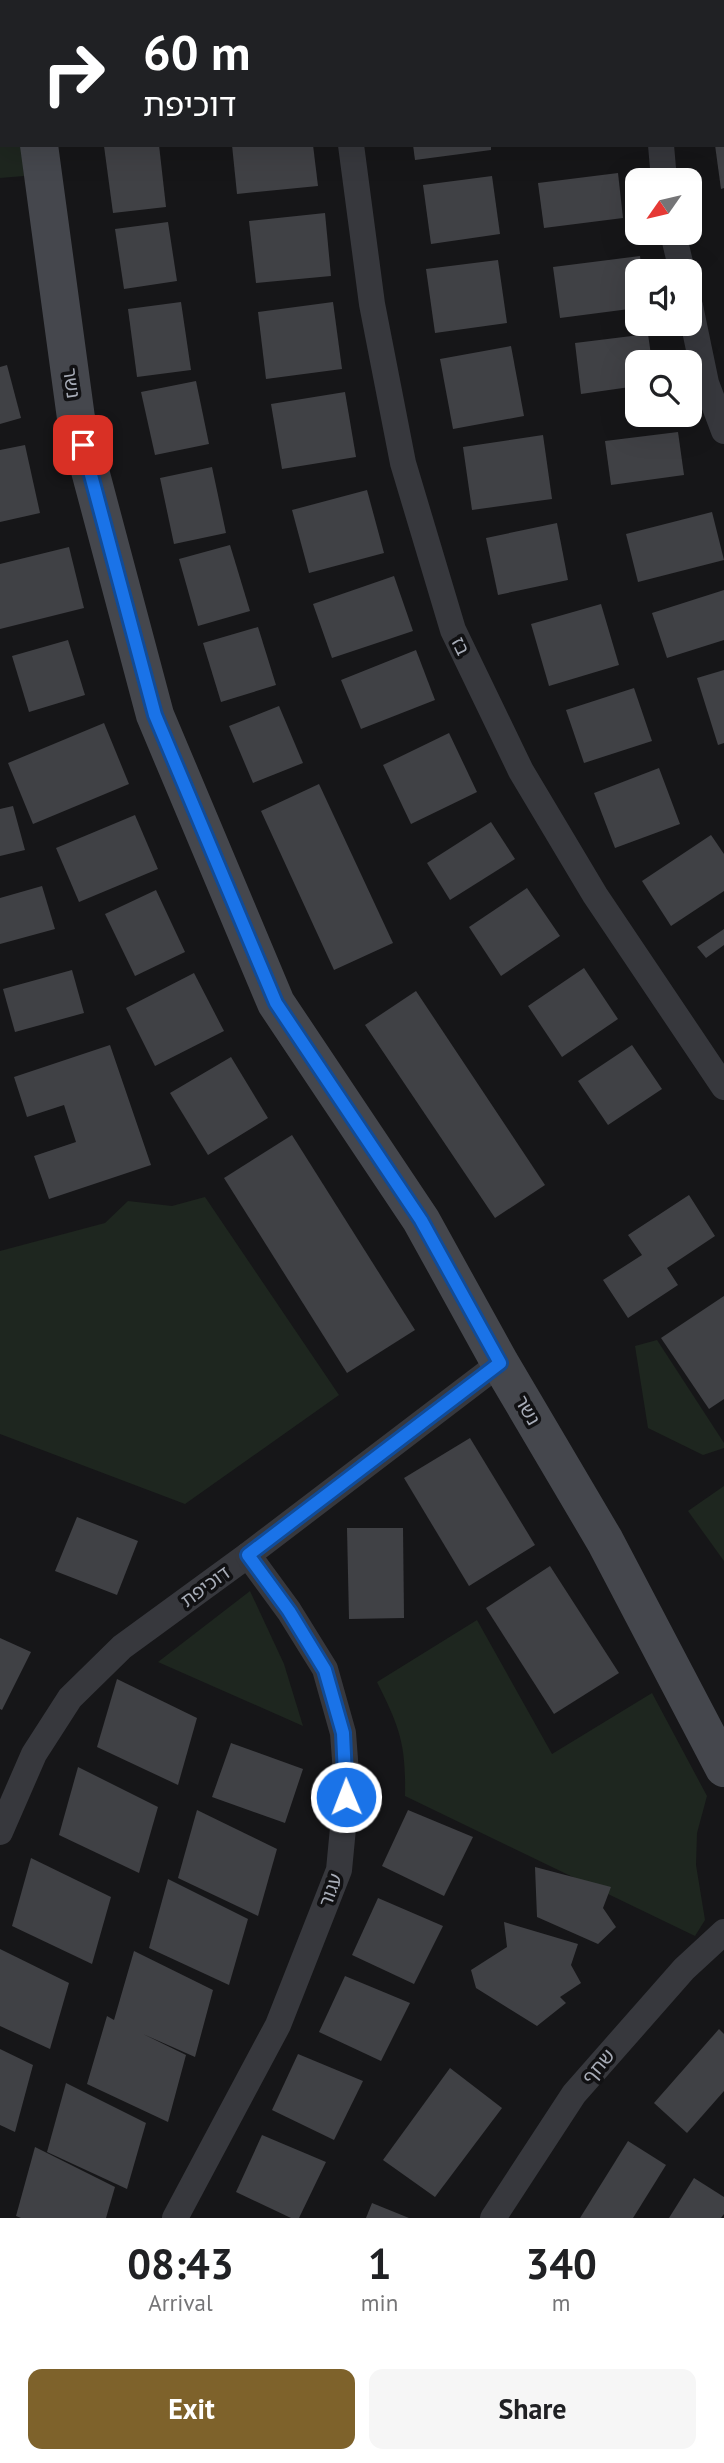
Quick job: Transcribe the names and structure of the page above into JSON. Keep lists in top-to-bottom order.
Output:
{
  "streets": {
    "street": [
      "נשר",
      "בז",
      "דוכיפת",
      "עגור",
      "שחף"
    ]
  },
  "crossings": [
    ["נשר", "דוכיפת"],
    ["דוכיפת", "עגור"]
  ],
  "north": "bottom left",
  "page": {
    "turn": ["60 m", "דוכיפת"],
    "eta": [
      "08:43",
      "Arrival",
      "1",
      "min",
      "340",
      "m"
    ],
    "buttons": ["Exit", "Share"]
  }
}
